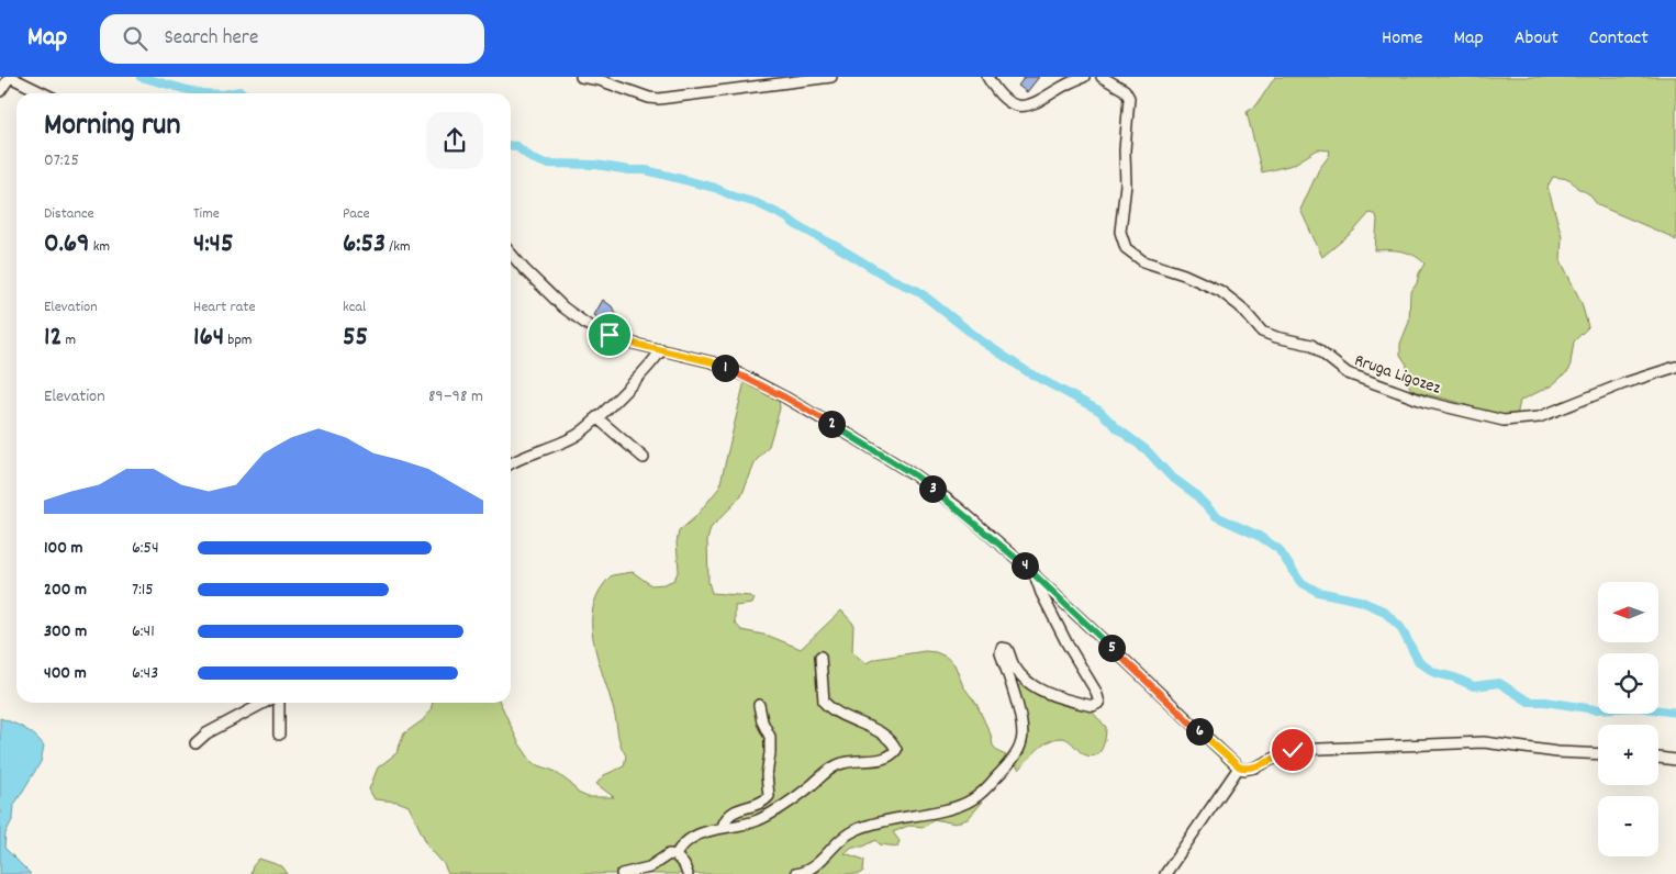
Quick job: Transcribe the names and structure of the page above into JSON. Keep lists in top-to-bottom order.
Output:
{
  "streets": {
    "street": ["Rruga Ligozez"]
  },
  "north": "left",
  "page": {
    "header": "Map",
    "search": "Search here",
    "nav": [
      "Home",
      "Map",
      "About",
      "Contact"
    ],
    "heading": ["Morning run", "07:25"],
    "stats": [
      ["Distance", "0.69 km"],
      ["Time", "4:45"],
      ["Pace", "6:53 /km"],
      ["Elevation", "12 m"],
      ["Heart rate", "164 bpm"],
      ["kcal", "55"]
    ],
    "pins": [
      "1",
      "2",
      "3",
      "4",
      "5",
      "6"
    ],
    "chart": ["Elevation", "89–98 m"],
    "list": [
      {
        "name": "100 m",
        "note": "6:54"
      },
      {
        "name": "200 m",
        "note": "7:15"
      },
      {
        "name": "300 m",
        "note": "6:41"
      },
      {
        "name": "400 m",
        "note": "6:43"
      }
    ],
    "map_buttons": ["+", "−"]
  }
}
